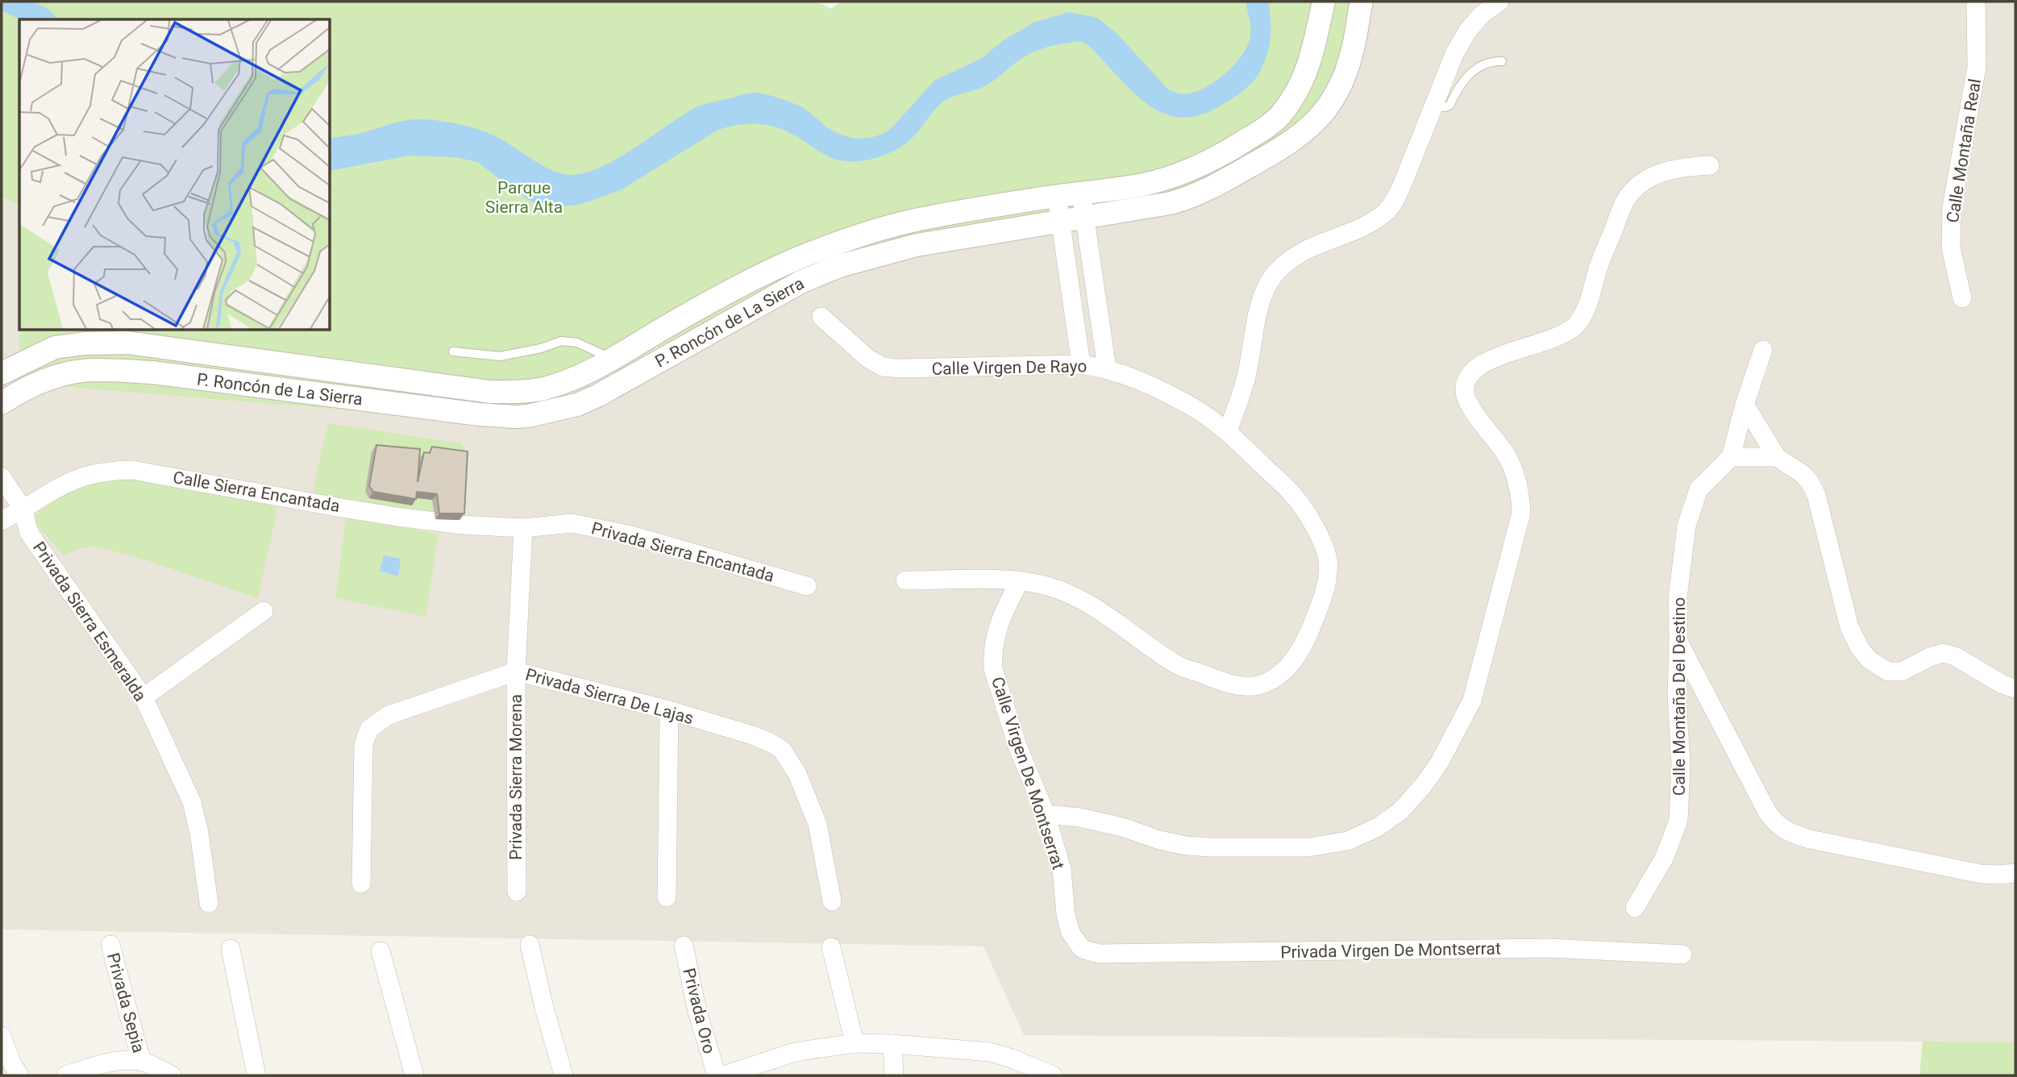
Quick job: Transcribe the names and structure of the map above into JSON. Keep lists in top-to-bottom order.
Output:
{
  "streets": {
    "street": [
      "Calle Montaña Real",
      "P. Roncón de La Sierra",
      "Calle Virgen De Rayo",
      "Calle Sierra Encantada",
      "Privada Sierra Encantada",
      "Privada Sierra Esmeralda",
      "Privada Sierra De Lajas",
      "Calle Montaña Del Destino",
      "Calle Virgen De Montserrat",
      "Privada Sierra Morena",
      "Privada Virgen De Montserrat",
      "Privada Sepia",
      "Privada Oro"
    ]
  },
  "crossings": [
    ["Calle Virgen De Rayo", "Calle Virgen De Montserrat"],
    ["Calle Sierra Encantada", "Privada Sierra Encantada"],
    ["Calle Sierra Encantada", "Privada Sierra Esmeralda"],
    ["Calle Sierra Encantada", "Privada Sierra Morena"],
    ["Privada Sierra Encantada", "Privada Sierra Morena"],
    ["Privada Sierra De Lajas", "Privada Sierra Morena"],
    ["Calle Virgen De Montserrat", "Privada Virgen De Montserrat"]
  ],
  "parks": ["Parque Sierra Alta"]
}
